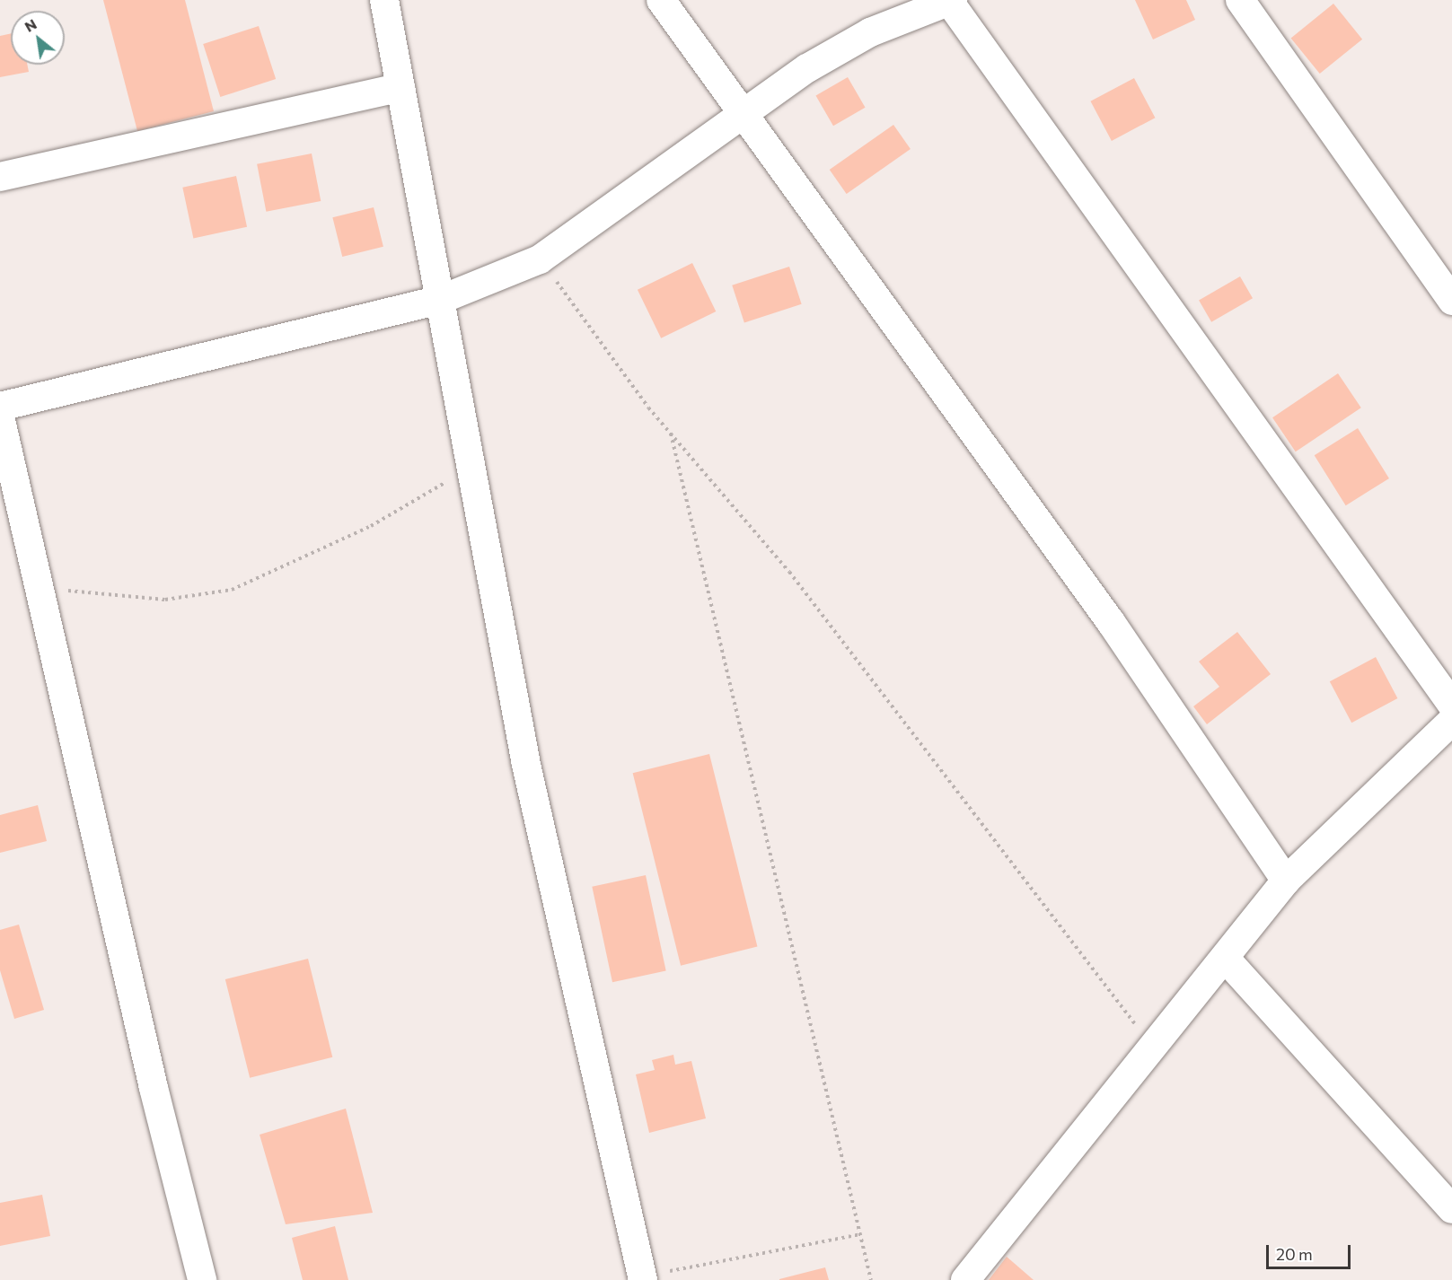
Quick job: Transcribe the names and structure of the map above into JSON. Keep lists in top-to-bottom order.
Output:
{
  "scale_bar": "20 m",
  "north": "top left"
}
